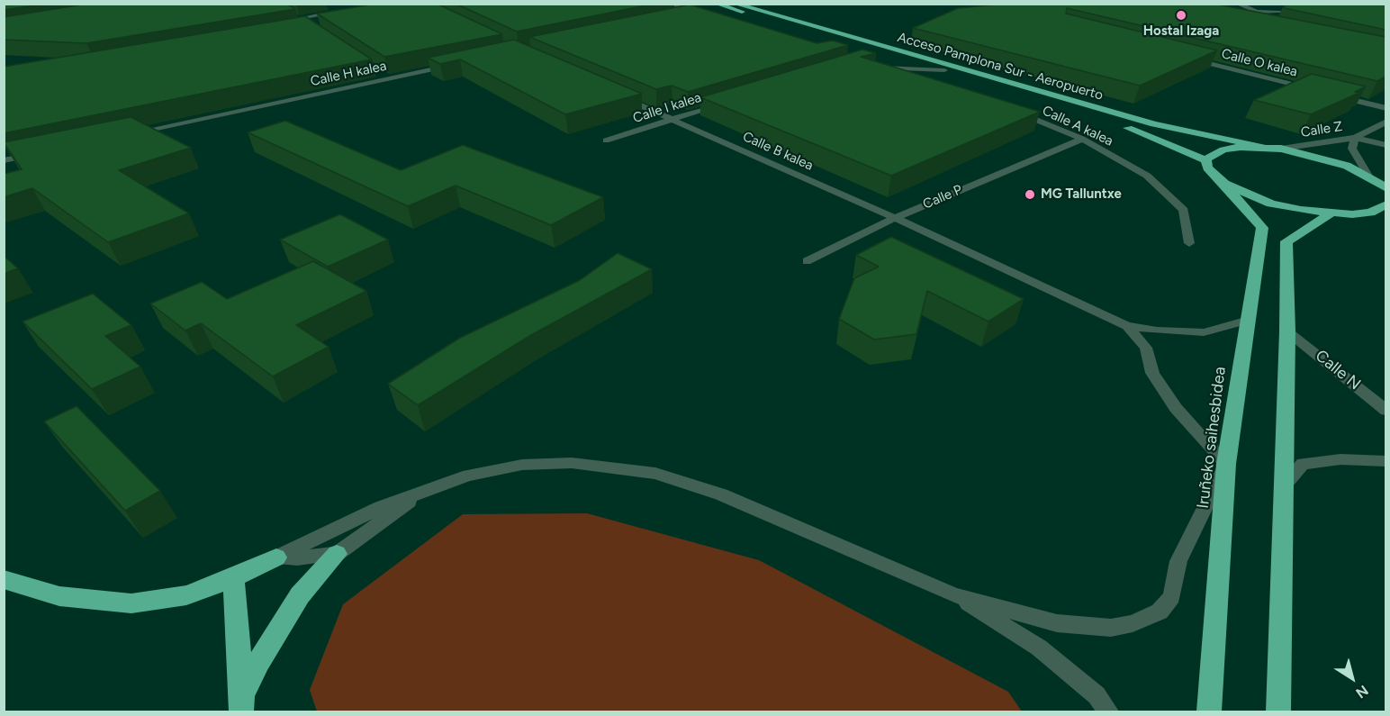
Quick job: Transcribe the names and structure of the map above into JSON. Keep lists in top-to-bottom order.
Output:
{
  "streets": {
    "highway": ["Acceso Pamplona Sur - Aeropuerto", "Iruñeko saihesbidea"],
    "street": [
      "Calle O kalea",
      "Calle H kalea",
      "Calle I kalea",
      "Calle A kalea",
      "Calle Z",
      "Calle B kalea",
      "Calle P",
      "Calle N"
    ]
  },
  "crossings": [
    ["Calle I kalea", "Calle B kalea"],
    ["Calle A kalea", "Calle P"],
    ["Calle B kalea", "Calle P"]
  ],
  "places": ["Hostal Izaga", "MG Talluntxe"],
  "north": "bottom right"
}
